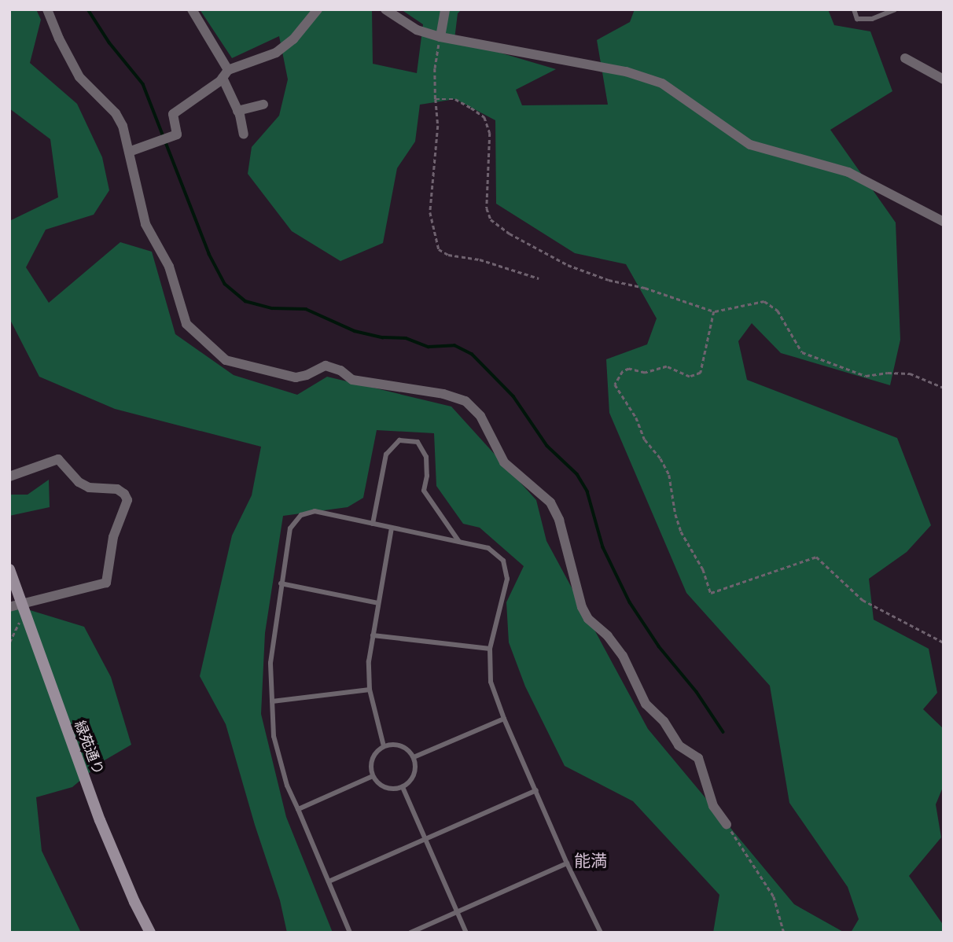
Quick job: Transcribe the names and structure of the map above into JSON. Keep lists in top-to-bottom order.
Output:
{
  "streets": {
    "street": ["緑苑通り"]
  },
  "districts": ["能満"]
}
